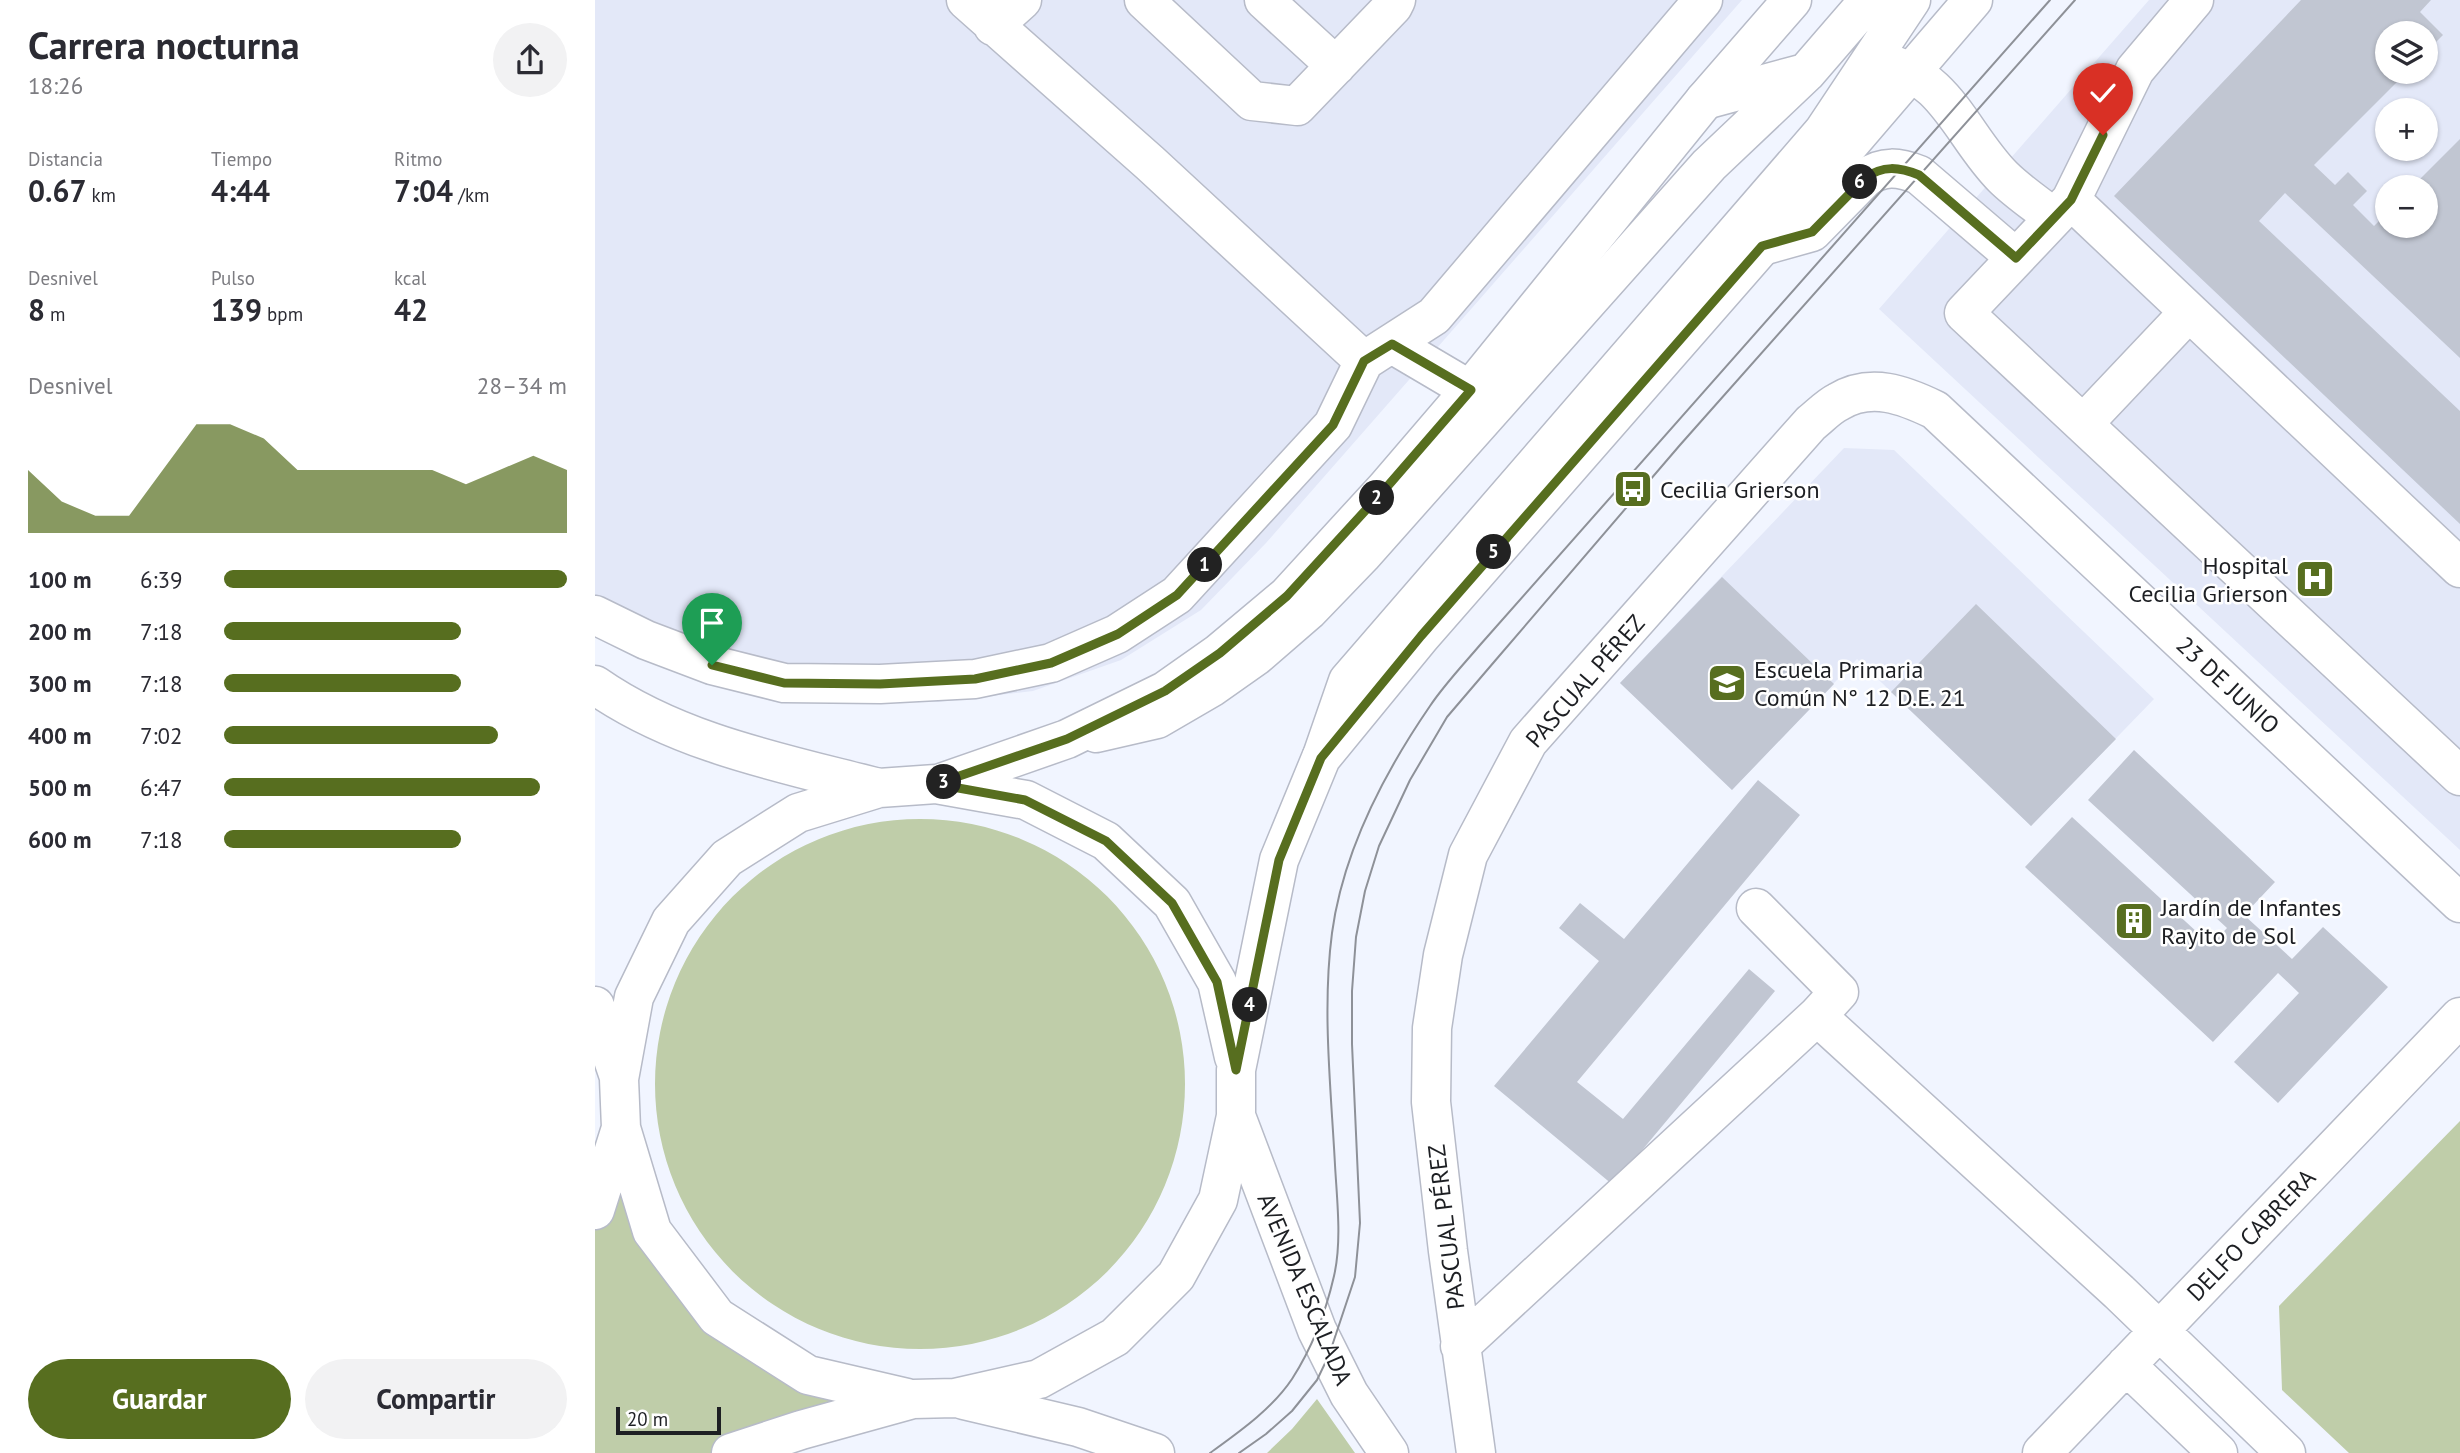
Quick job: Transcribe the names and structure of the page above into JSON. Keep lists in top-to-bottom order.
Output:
{
  "streets": {
    "main road": [
      "PASCUAL PÉREZ",
      "23 DE JUNIO",
      "DELFO CABRERA",
      "AVENIDA ESCALADA"
    ]
  },
  "crossings": [
    ["PASCUAL PÉREZ", "23 DE JUNIO"]
  ],
  "places": {
    "bus stop": ["Cecilia Grierson"],
    "hospital": ["Hospital Cecilia Grierson"],
    "school or university": ["Escuela Primaria Común N° 12 D.E. 21"],
    "building": ["Jardín de Infantes Rayito de Sol"]
  },
  "scale_bar": "20 m",
  "page": {
    "heading": ["Carrera nocturna", "18:26"],
    "map_buttons": ["+", "−"],
    "stats": [
      ["Distancia", "0.67 km"],
      ["Tiempo", "4:44"],
      ["Ritmo", "7:04 /km"],
      ["Desnivel", "8 m"],
      ["Pulso", "139 bpm"],
      ["kcal", "42"]
    ],
    "pins": [
      "6",
      "2",
      "5",
      "1",
      "3",
      "4"
    ],
    "chart": ["Desnivel", "28–34 m"],
    "list": [
      {
        "name": "100 m",
        "note": "6:39"
      },
      {
        "name": "200 m",
        "note": "7:18"
      },
      {
        "name": "300 m",
        "note": "7:18"
      },
      {
        "name": "400 m",
        "note": "7:02"
      },
      {
        "name": "500 m",
        "note": "6:47"
      },
      {
        "name": "600 m",
        "note": "7:18"
      }
    ],
    "buttons": ["Guardar", "Compartir"],
    "scale": "20 m"
  }
}
